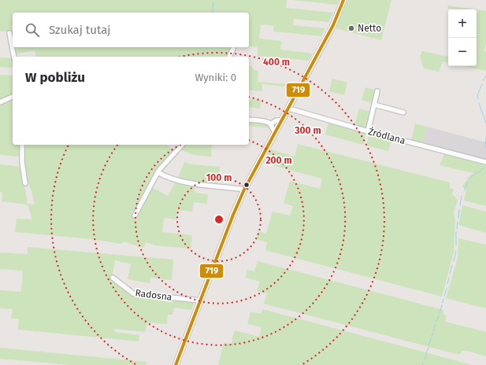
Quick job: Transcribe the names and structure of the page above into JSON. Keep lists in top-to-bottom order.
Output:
{
  "streets": {
    "street": ["Źródlana", "Radosna"]
  },
  "places": ["Netto"],
  "lines": ["transit line 719"],
  "page": {
    "map_buttons": ["+", "−"],
    "search": "Szukaj tutaj",
    "heading": ["W pobliżu", "Wyniki: 0"]
  },
  "rings": [
    "400 m",
    "300 m",
    "200 m",
    "100 m"
  ]
}
